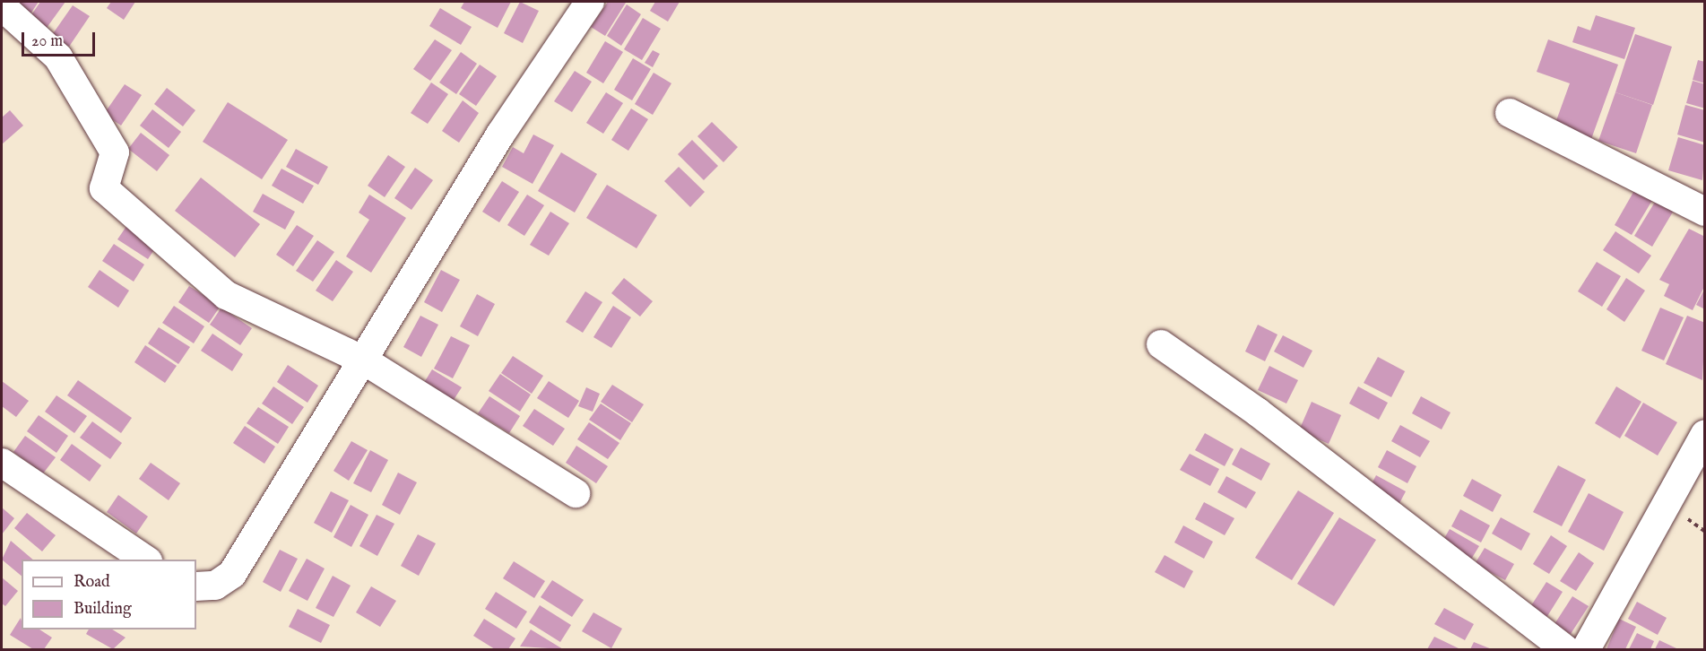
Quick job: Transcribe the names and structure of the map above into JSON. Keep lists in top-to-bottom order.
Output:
{
  "legend": ["Road", "Building"],
  "scale_bar": "20 m"
}
